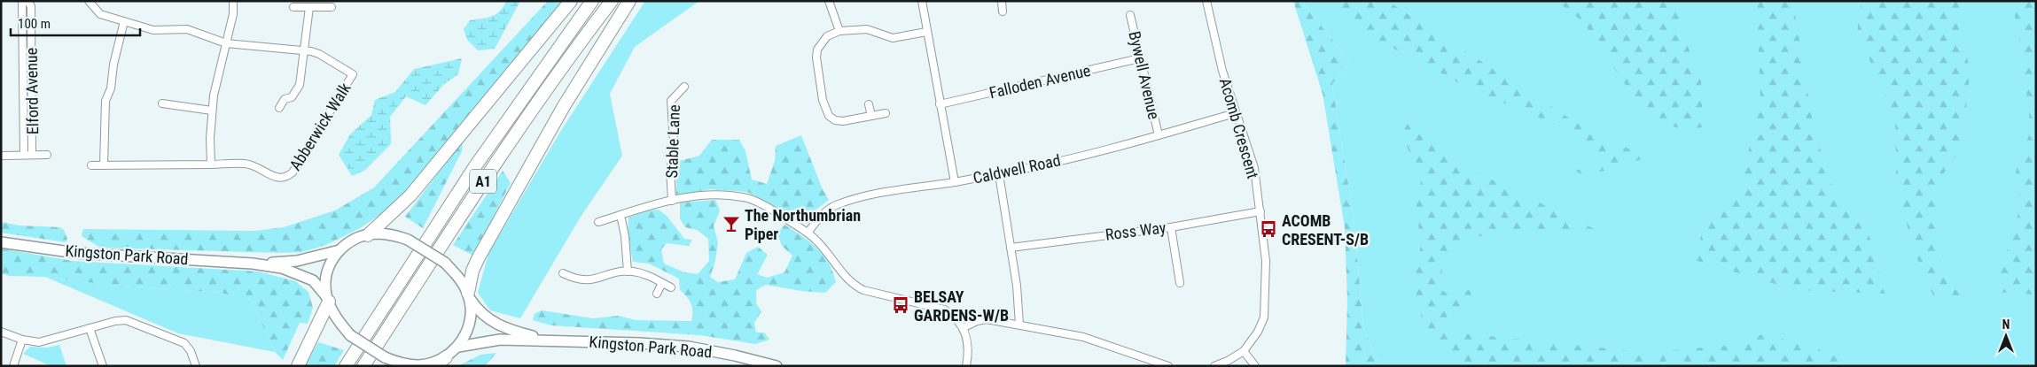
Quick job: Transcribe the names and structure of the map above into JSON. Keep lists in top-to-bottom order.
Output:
{
  "streets": {
    "highway": ["A1"],
    "street": [
      "Bywell Avenue",
      "Falloden Avenue",
      "Elford Avenue",
      "Abberwick Walk",
      "Acomb Crescent",
      "Stable Lane",
      "Caldwell Road",
      "Ross Way",
      "Kingston Park Road"
    ]
  },
  "crossings": [
    ["Bywell Avenue", "Falloden Avenue"],
    ["Bywell Avenue", "Caldwell Road"],
    ["Acomb Crescent", "Caldwell Road"],
    ["Acomb Crescent", "Ross Way"],
    ["A1", "Kingston Park Road"]
  ],
  "places": {
    "bar": ["The Northumbrian Piper"],
    "bus stop": ["ACOMB CRESENT-S/B", "BELSAY GARDENS-W/B"]
  },
  "scale_bar": "100 m",
  "north": "top"
}
